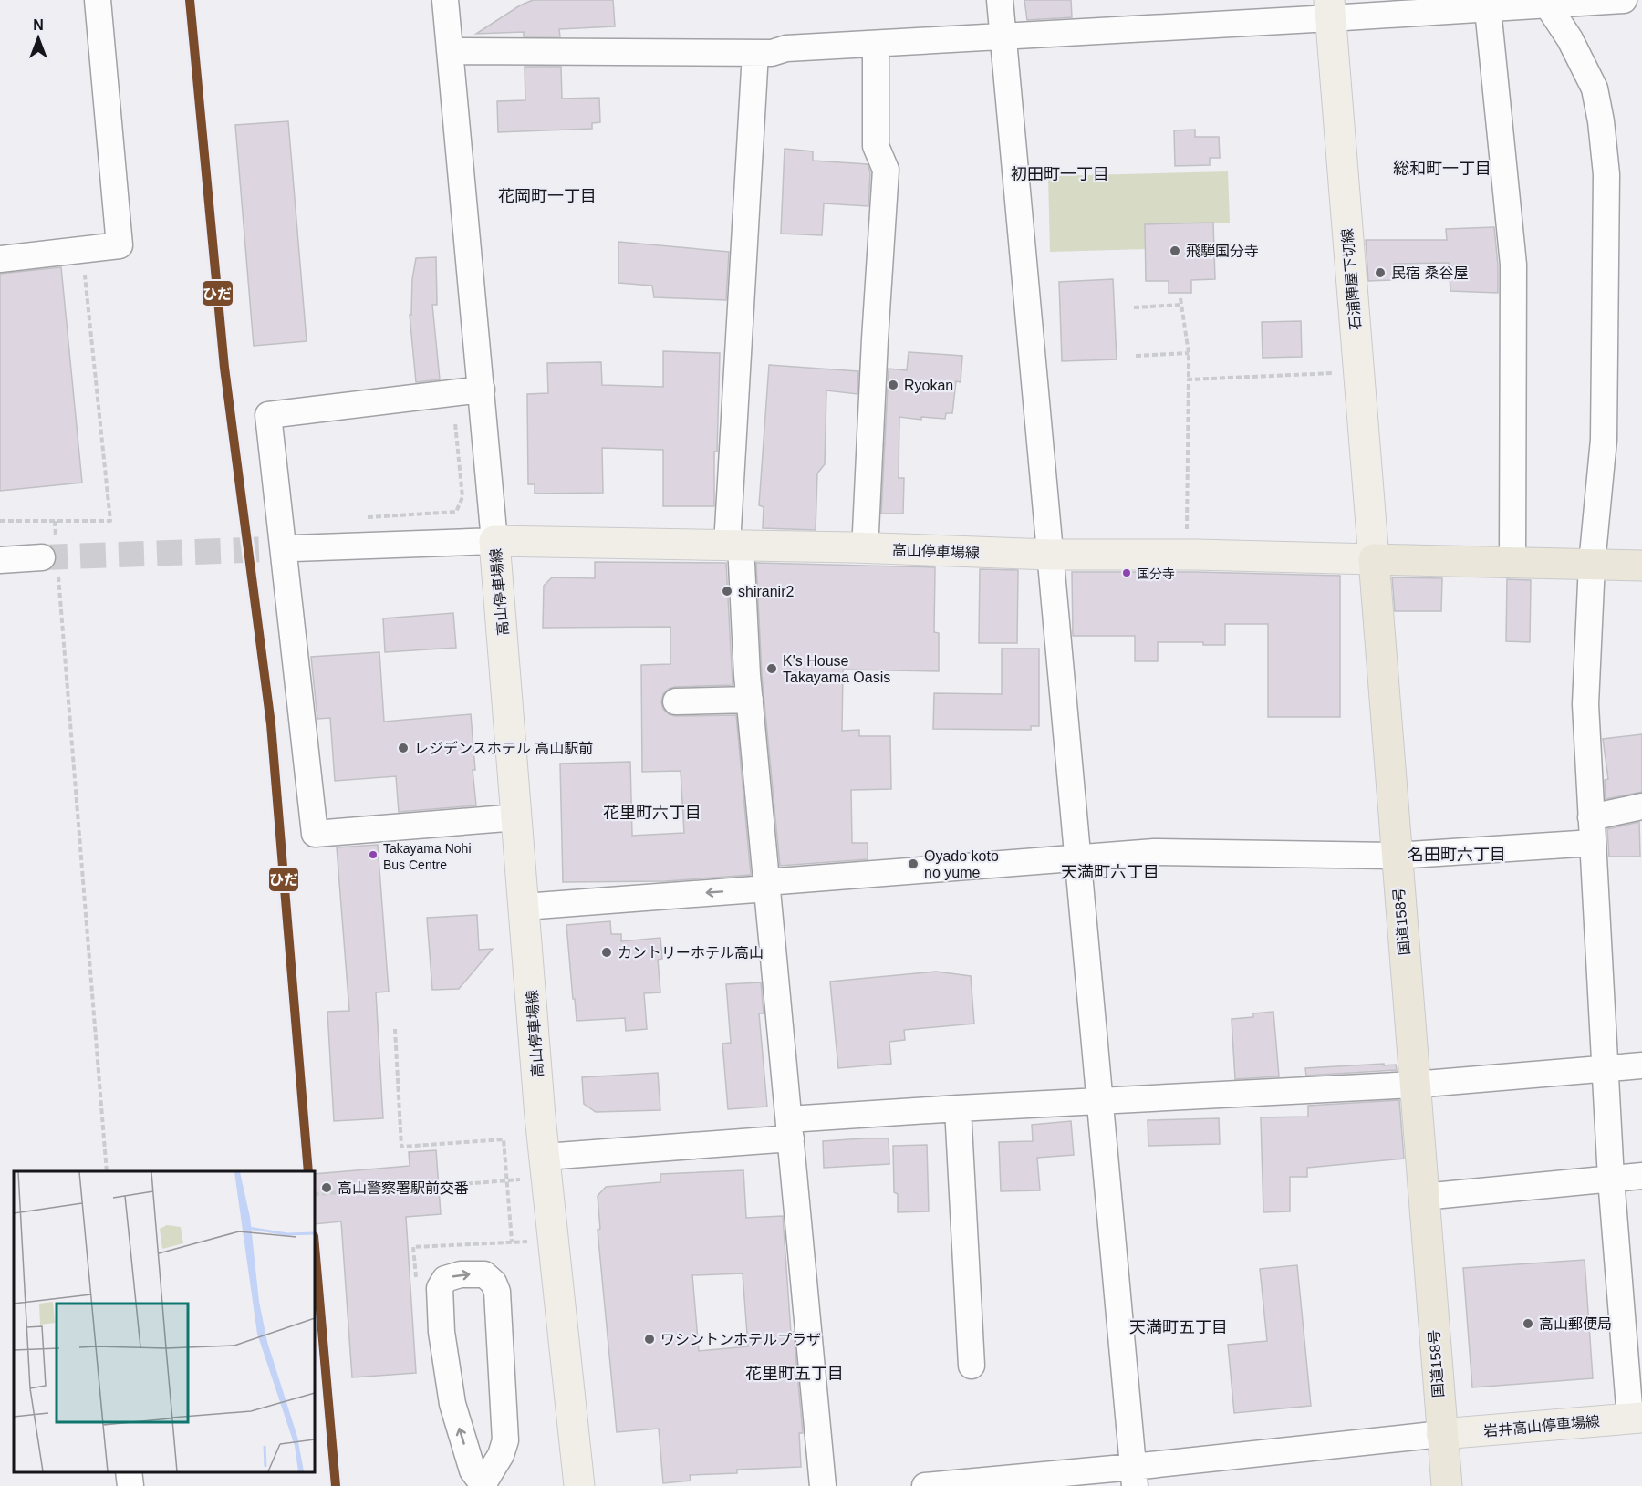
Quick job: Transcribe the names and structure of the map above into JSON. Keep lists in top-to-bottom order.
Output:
{
  "streets": {
    "highway": ["国道158号"],
    "main road": ["石浦陣屋下切線", "高山停車場線", "岩井高山停車場線"]
  },
  "crossings": [
    ["石浦陣屋下切線", "高山停車場線"],
    ["石浦陣屋下切線", "国道158号"],
    ["高山停車場線", "国道158号"],
    ["国道158号", "岩井高山停車場線"]
  ],
  "districts": [
    "総和町一丁目",
    "初田町一丁目",
    "花岡町一丁目",
    "花里町六丁目",
    "名田町六丁目",
    "天満町六丁目",
    "天満町五丁目",
    "花里町五丁目"
  ],
  "places": [
    "飛騨国分寺",
    "民宿 桑谷屋",
    "Ryokan",
    "国分寺",
    "shiranir2",
    "K's House Takayama Oasis",
    "レジデンスホテル 高山駅前",
    "Takayama Nohi Bus Centre",
    "Oyado koto no yume",
    "カントリーホテル高山",
    "高山警察署駅前交番",
    "高山郵便局",
    "ワシントンホテルプラザ"
  ],
  "lines": ["transit line ひだ"],
  "north": "top"
}
